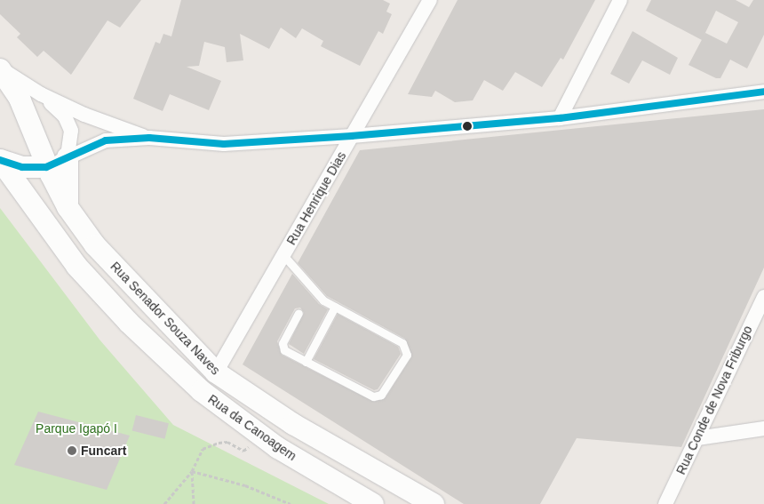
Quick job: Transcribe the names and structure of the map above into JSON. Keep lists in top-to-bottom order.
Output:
{
  "streets": {
    "main road": ["Rua Senador Souza Naves", "Rua da Canoagem"],
    "street": ["Rua Henrique Dias", "Rua Conde de Nova Friburgo"]
  },
  "crossings": [
    ["Rua Henrique Dias", "Rua Senador Souza Naves"]
  ],
  "parks": ["Parque Igapó I"],
  "places": ["Funcart"]
}
